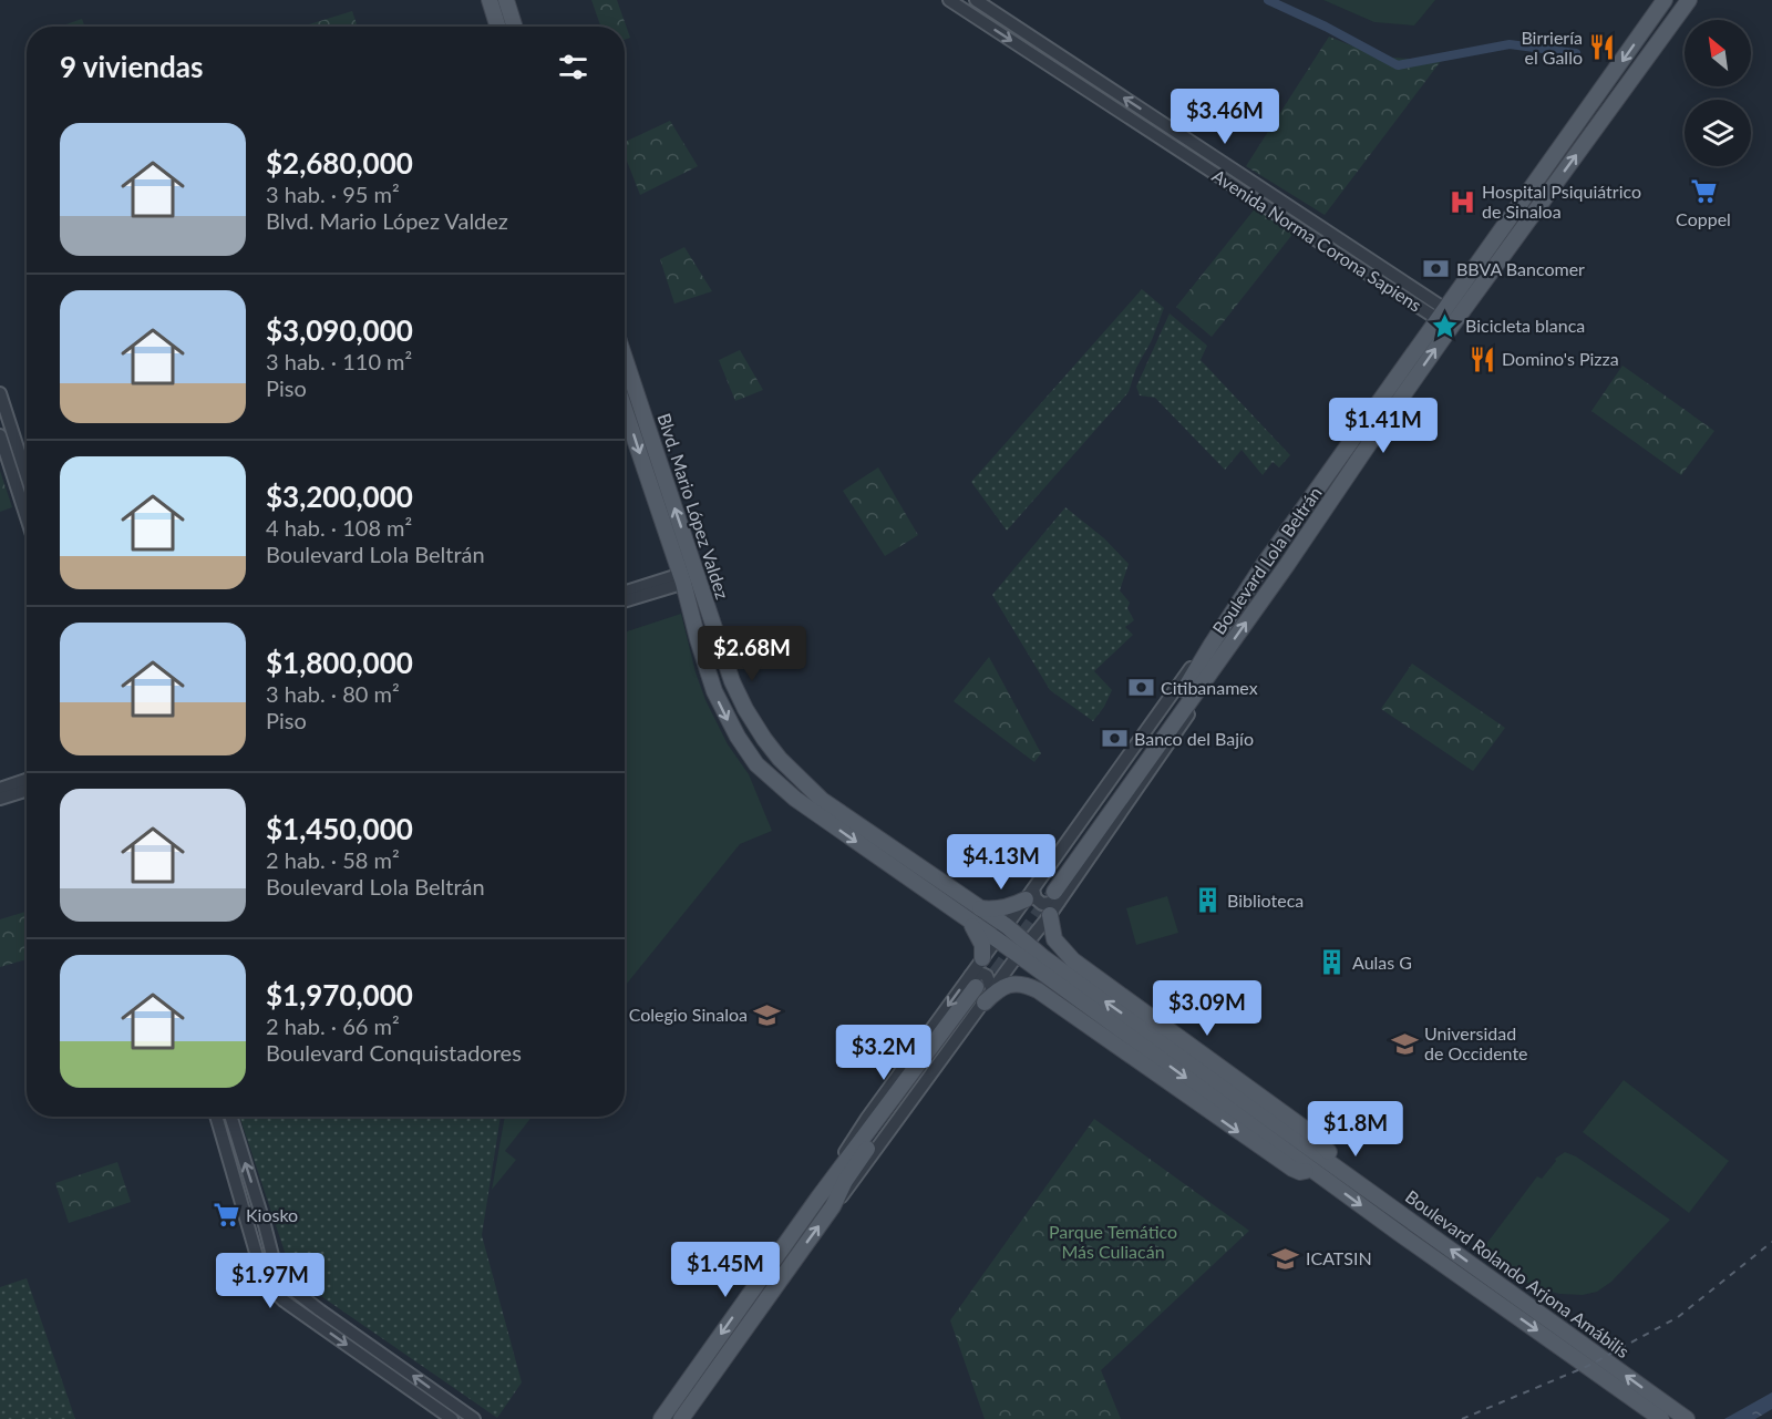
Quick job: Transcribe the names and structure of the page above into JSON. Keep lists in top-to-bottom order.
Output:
{
  "streets": {
    "main road": ["Blvd. Mario López Valdez", "Boulevard Lola Beltrán", "Boulevard Rolando Arjona Amábilis"],
    "street": ["Avenida Norma Corona Sapiens"]
  },
  "crossings": [
    ["Avenida Norma Corona Sapiens", "Boulevard Lola Beltrán"],
    ["Blvd. Mario López Valdez", "Boulevard Lola Beltrán"],
    ["Blvd. Mario López Valdez", "Boulevard Rolando Arjona Amábilis"],
    ["Boulevard Lola Beltrán", "Boulevard Rolando Arjona Amábilis"]
  ],
  "parks": ["Parque Temático Más Culiacán"],
  "places": {
    "restaurant": ["Birriería el Gallo", "Domino's Pizza"],
    "supermarket": ["Coppel", "Kiosko"],
    "hospital": ["Hospital Psiquiátrico de Sinaloa"],
    "bank": ["BBVA Bancomer", "Citibanamex", "Banco del Bajío"],
    "place": ["Bicicleta blanca"],
    "building": ["Biblioteca", "Aulas G"],
    "school or university": ["Colegio Sinaloa", "Universidad de Occidente", "ICATSIN"]
  },
  "north": "top left",
  "page": {
    "heading": "9 viviendas",
    "price": [
      "$3.46M",
      "$1.41M",
      "$2.68M",
      "$4.13M",
      "$3.09M",
      "$3.2M",
      "$1.8M",
      "$1.45M",
      "$1.97M"
    ],
    "list": [
      {
        "name": "$2,680,000",
        "note": "3 hab. · 95 m² · Blvd. Mario López Valdez"
      },
      {
        "name": "$3,090,000",
        "note": "3 hab. · 110 m² · Piso"
      },
      {
        "name": "$3,200,000",
        "note": "4 hab. · 108 m² · Boulevard Lola Beltrán"
      },
      {
        "name": "$1,800,000",
        "note": "3 hab. · 80 m² · Piso"
      },
      {
        "name": "$1,450,000",
        "note": "2 hab. · 58 m² · Boulevard Lola Beltrán"
      },
      {
        "name": "$1,970,000",
        "note": "2 hab. · 66 m² · Boulevard Conquistadores"
      }
    ]
  }
}
